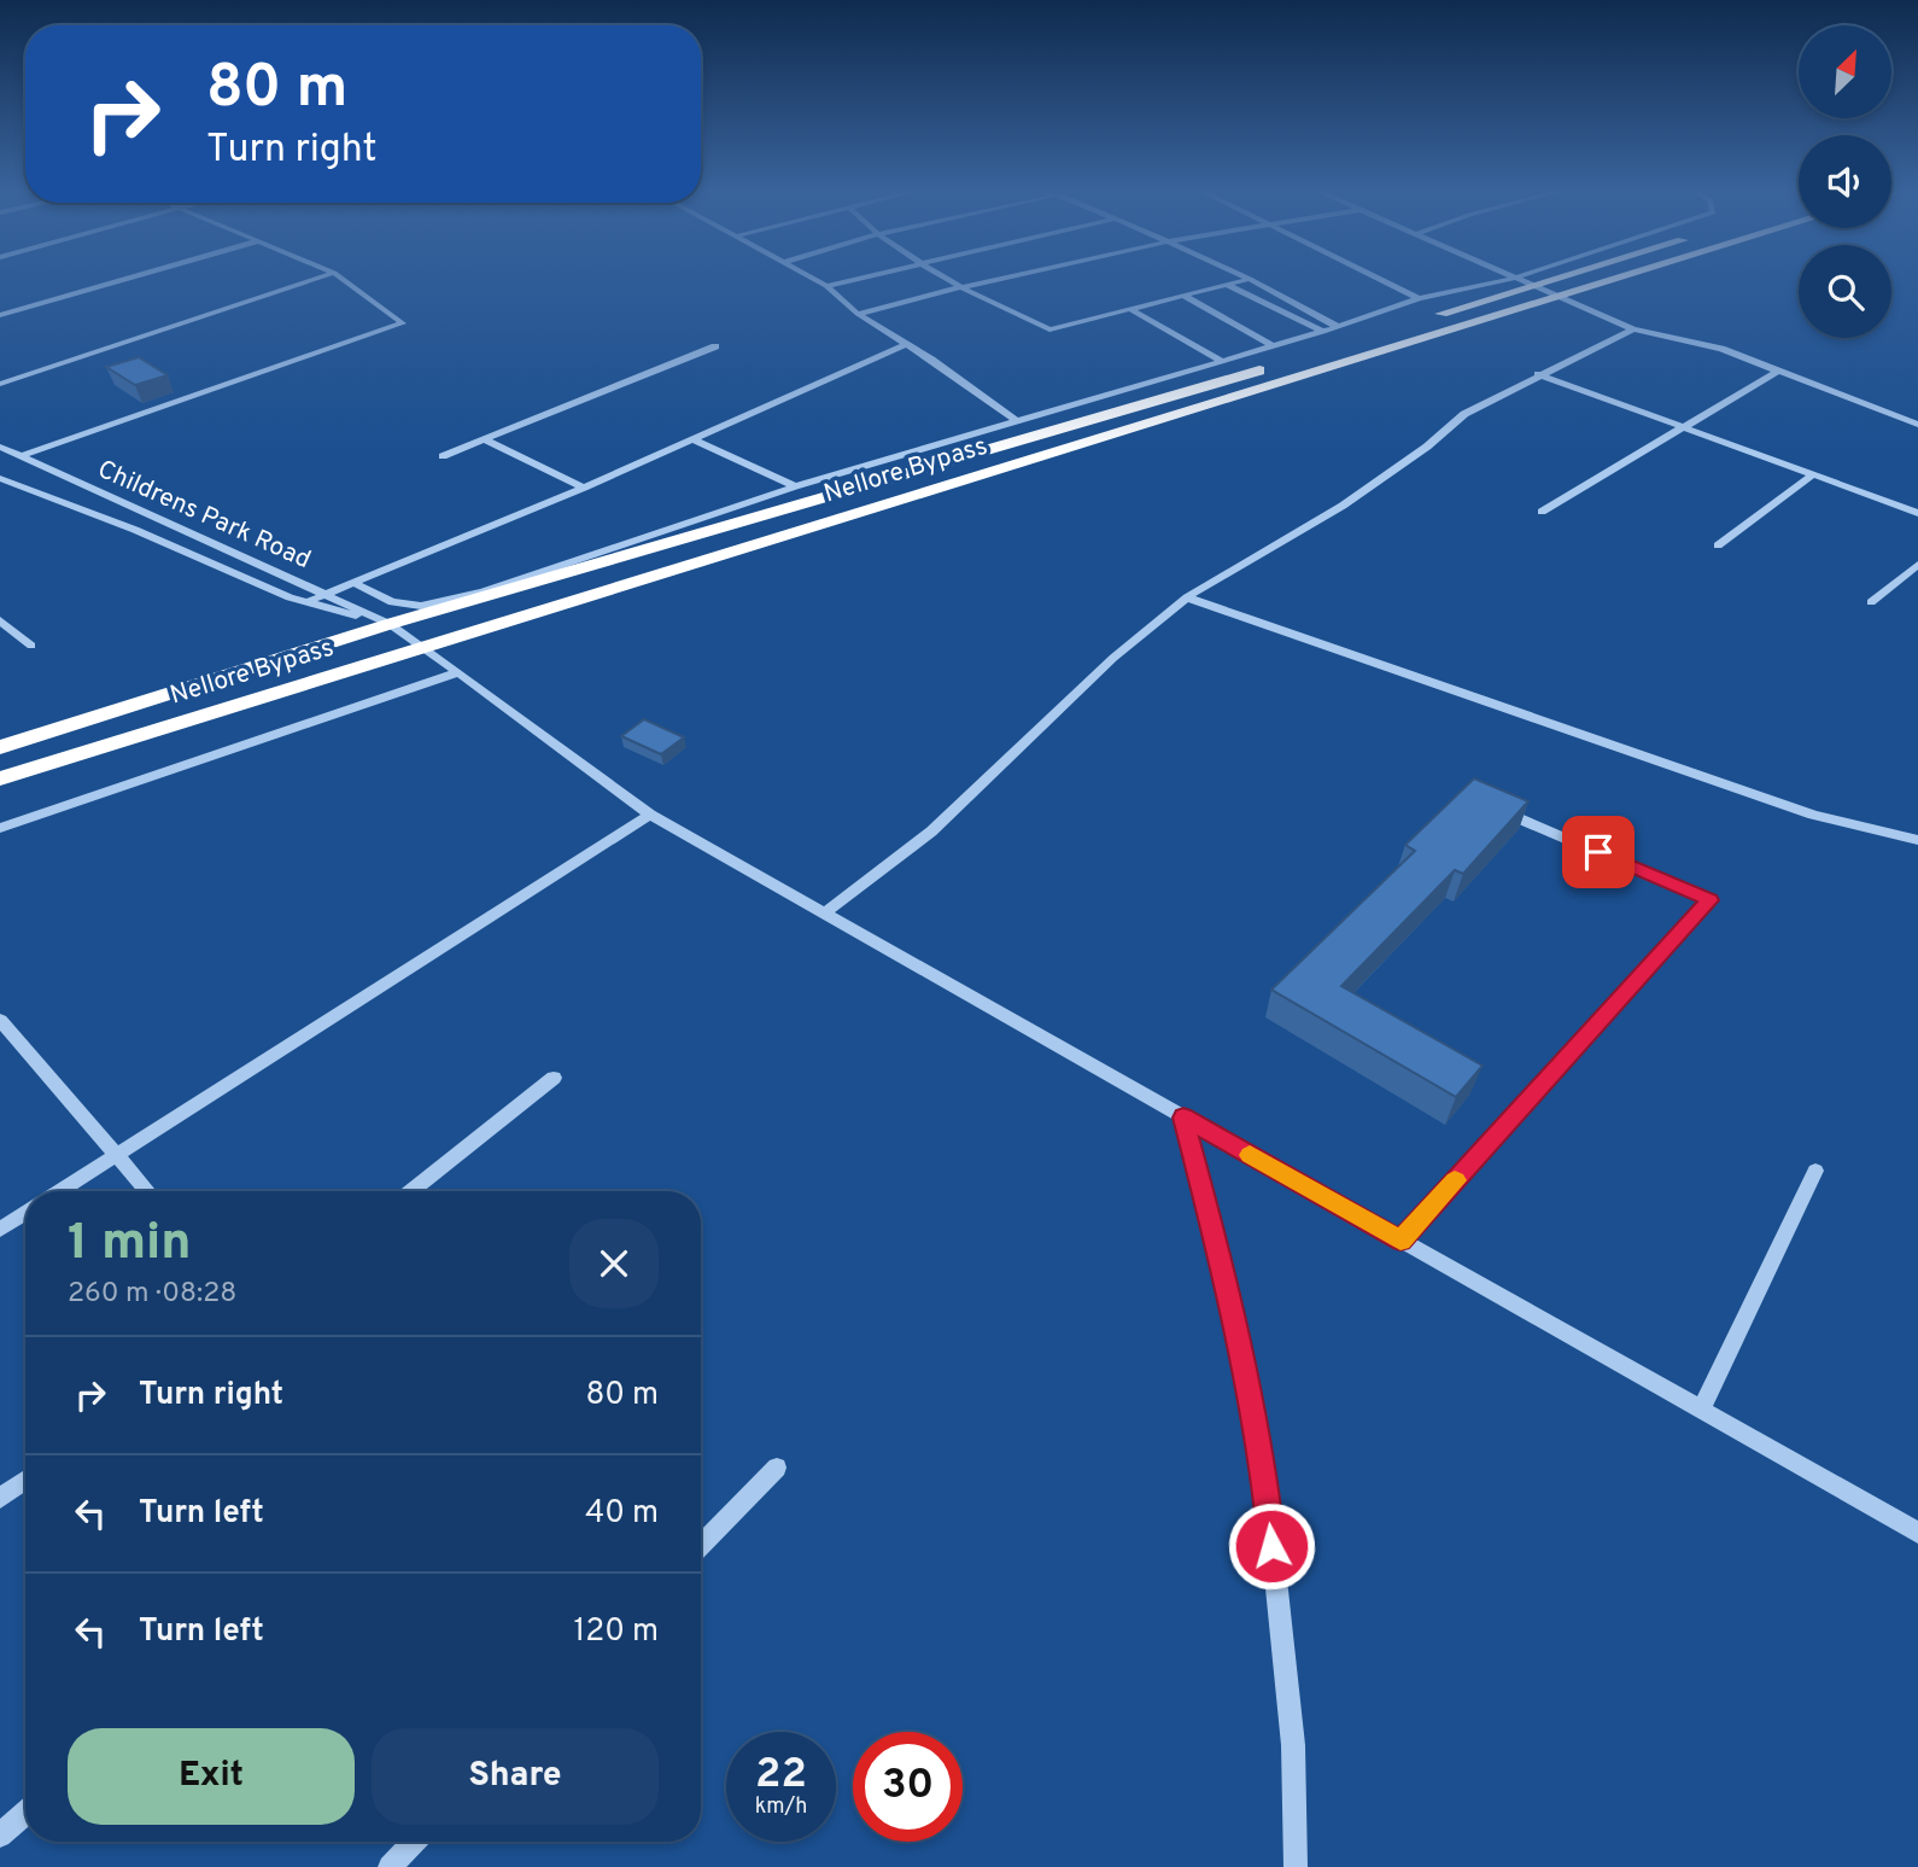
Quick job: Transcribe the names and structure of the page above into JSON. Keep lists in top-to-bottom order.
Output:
{
  "streets": {
    "highway": ["Nellore Bypass"],
    "street": ["Childrens Park Road"]
  },
  "crossings": [
    ["Nellore Bypass", "Childrens Park Road"]
  ],
  "north": "top right",
  "page": {
    "turn": ["80 m", "Turn right"],
    "heading": ["1 min", "260 m · 08:28"],
    "list": [
      {
        "name": "Turn right",
        "value": "80 m"
      },
      {
        "name": "Turn left",
        "value": "40 m"
      },
      {
        "name": "Turn left",
        "value": "120 m"
      }
    ],
    "buttons": ["Exit", "Share"],
    "speed": "22 km/h",
    "limit": "30"
  }
}
